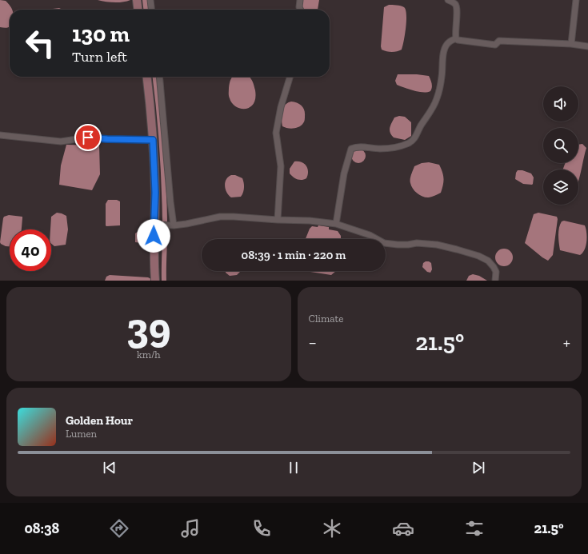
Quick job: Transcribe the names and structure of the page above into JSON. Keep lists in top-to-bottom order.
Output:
{
  "page": {
    "turn": ["130 m", "Turn left"],
    "limit": "40",
    "trip": "08:39 · 1 min · 220 m",
    "tile": [
      ["39", "km/h"],
      "Climate"
    ],
    "heat": ["−", "21.5°", "+"],
    "song": ["Golden Hour", "Lumen"],
    "tabs": ["08:38", "21.5°"]
  }
}
